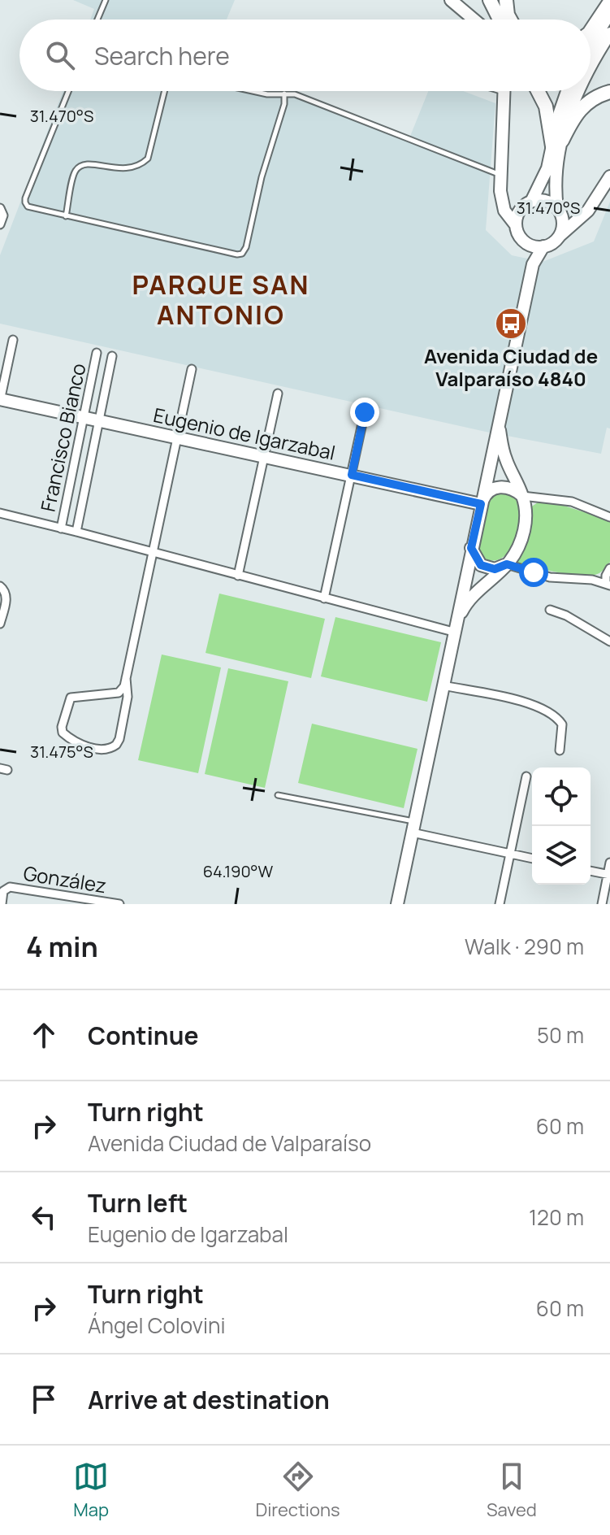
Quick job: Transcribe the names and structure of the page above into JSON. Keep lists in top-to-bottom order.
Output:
{
  "streets": {
    "main road": ["Eugenio de Igarzabal"],
    "street": ["Francisco Bianco", "González"]
  },
  "crossings": [
    ["Eugenio de Igarzabal", "Francisco Bianco"]
  ],
  "districts": ["PARQUE SAN ANTONIO"],
  "places": {
    "bus stop": ["Avenida Ciudad de Valparaíso 4840"]
  },
  "page": {
    "search": "Search here",
    "heading": ["4 min", "Walk · 290 m"],
    "list": [
      ["Continue", "50 m"],
      ["Turn right", "Avenida Ciudad de Valparaíso", "60 m"],
      ["Turn left", "Eugenio de Igarzabal", "120 m"],
      ["Turn right", "Ángel Colovini", "60 m"],
      "Arrive at destination"
    ],
    "nav": ["Map", "Directions", "Saved"]
  },
  "coordinates": ["31.470°S", "31.475°S", "64.190°W"]
}
